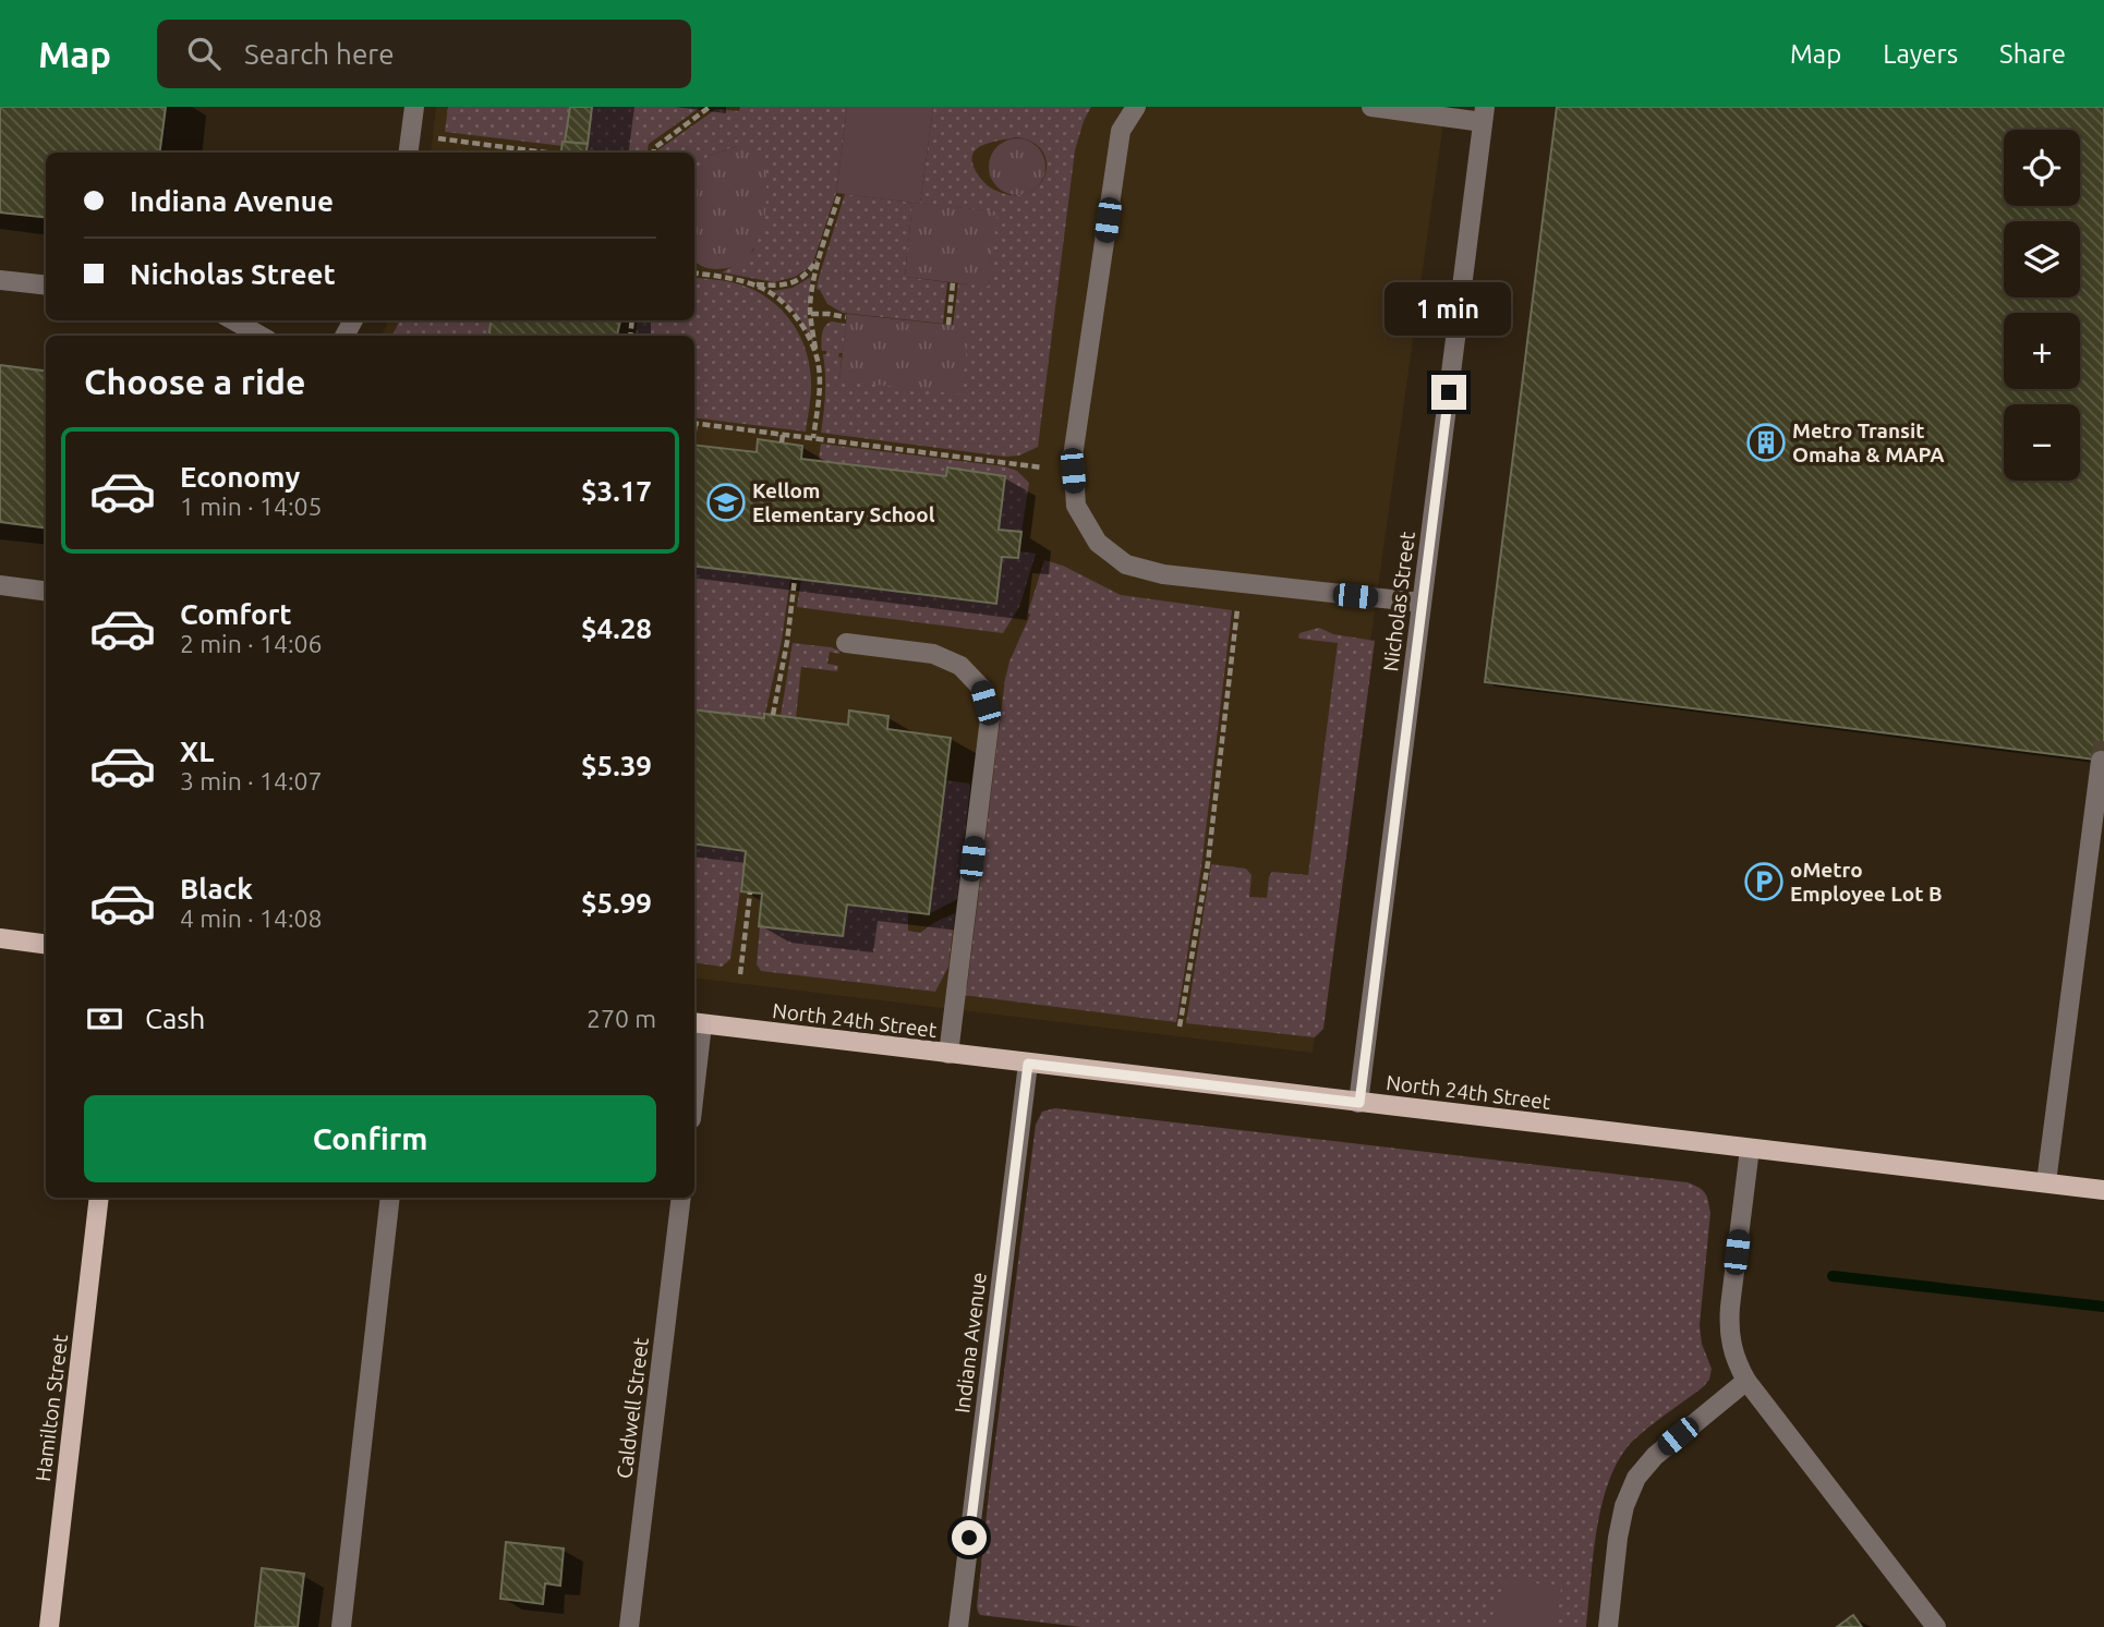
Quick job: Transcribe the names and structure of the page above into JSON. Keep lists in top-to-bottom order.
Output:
{
  "streets": {
    "main road": ["North 24th Street", "Hamilton Street"],
    "street": ["Nicholas Street", "Indiana Avenue", "Caldwell Street"]
  },
  "crossings": [
    ["Nicholas Street", "North 24th Street"],
    ["North 24th Street", "Indiana Avenue"]
  ],
  "places": {
    "building": ["Metro Transit Omaha & MAPA"],
    "school or university": ["Kellom Elementary School"],
    "parking": ["oMetro Employee Lot B"]
  },
  "page": {
    "header": "Map",
    "search": "Search here",
    "nav": ["Map", "Layers", "Share"],
    "map_buttons": ["+", "−"],
    "banner": ["Indiana Avenue", "Nicholas Street"],
    "bubble": "1 min",
    "heading": "Choose a ride",
    "list": [
      {
        "name": "Economy",
        "note": "1 min · 14:05",
        "value": "$3.17"
      },
      {
        "name": "Comfort",
        "note": "2 min · 14:06",
        "value": "$4.28"
      },
      {
        "name": "XL",
        "note": "3 min · 14:07",
        "value": "$5.39"
      },
      {
        "name": "Black",
        "note": "4 min · 14:08",
        "value": "$5.99"
      }
    ],
    "pay": ["Cash", "270 m"],
    "buttons": "Confirm"
  }
}
